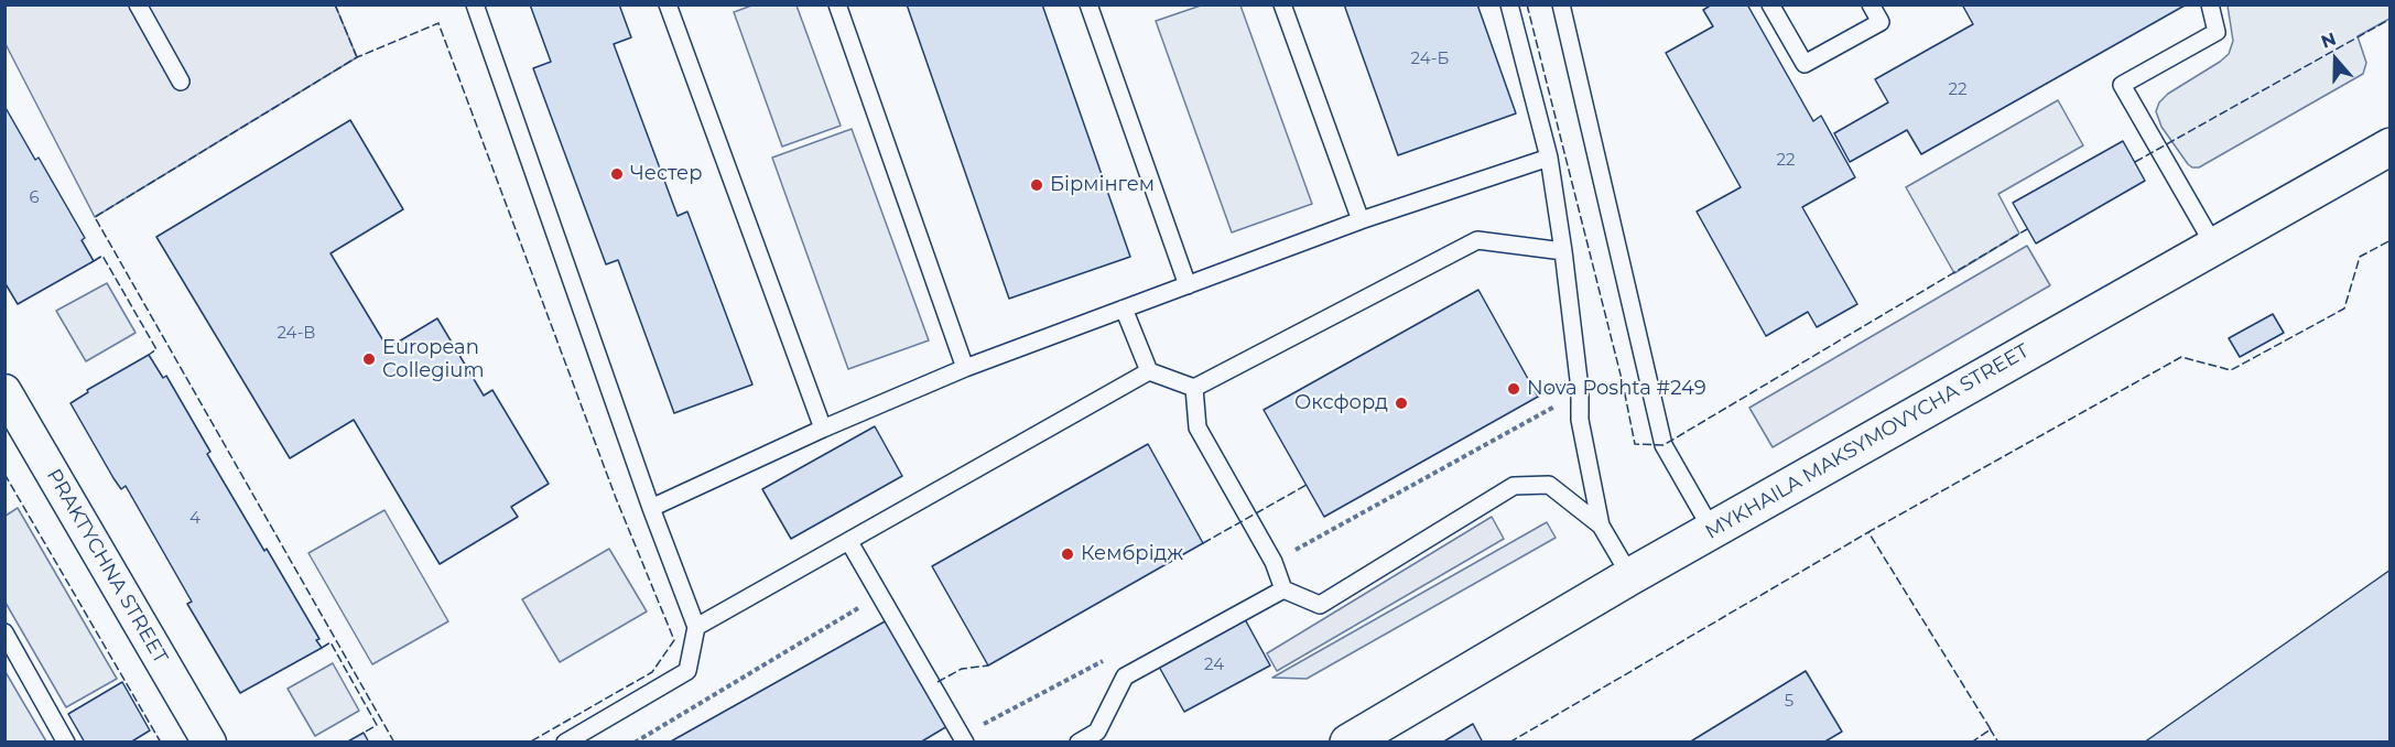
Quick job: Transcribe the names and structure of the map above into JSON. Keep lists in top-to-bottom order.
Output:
{
  "streets": {
    "main road": ["MYKHAILA MAKSYMOVYCHA STREET"],
    "street": ["PRAKTYCHNA STREET"]
  },
  "places": [
    "Честер",
    "Бірмінгем",
    "European Collegium",
    "Nova Poshta #249",
    "Оксфорд",
    "Кембрідж"
  ],
  "house_numbers": [
    "24-Б",
    "22",
    "22",
    "6",
    "24-В",
    "4",
    "24",
    "5"
  ],
  "north": "top"
}
